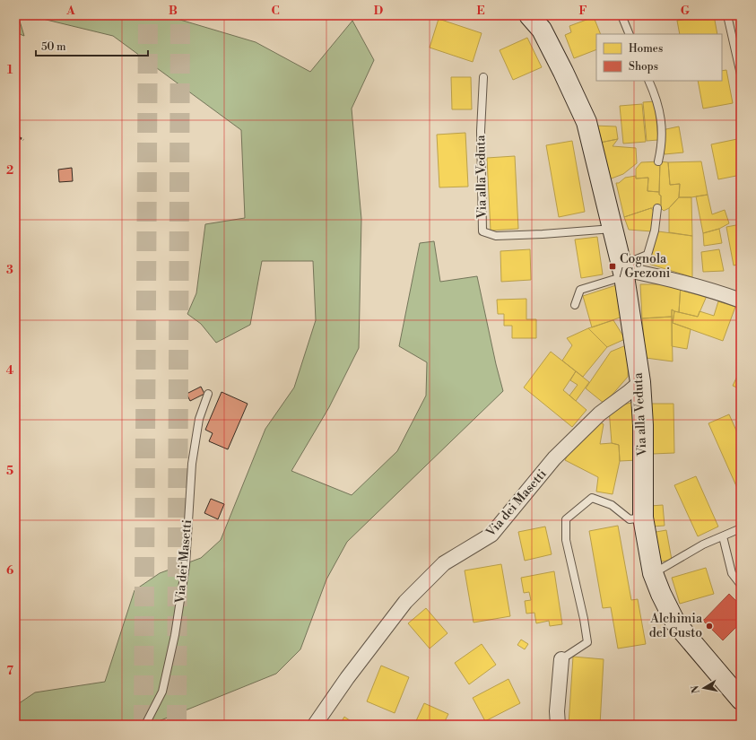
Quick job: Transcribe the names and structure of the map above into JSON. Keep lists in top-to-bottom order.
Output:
{
  "streets": {
    "street": ["Via alla Veduta", "Via dei Masetti"]
  },
  "crossings": [
    ["Via alla Veduta", "Via dei Masetti"]
  ],
  "places": {
    "transit": ["Cognola / Grezoni"],
    "other": ["Alchimia del Gusto"]
  },
  "legend": ["Homes", "Shops"],
  "scale_bar": "50 m",
  "north": "left",
  "grid": {
    "columns": [
      "A",
      "B",
      "C",
      "D",
      "E",
      "F",
      "G"
    ],
    "rows": [
      "1",
      "2",
      "3",
      "4",
      "5",
      "6",
      "7"
    ]
  }
}
